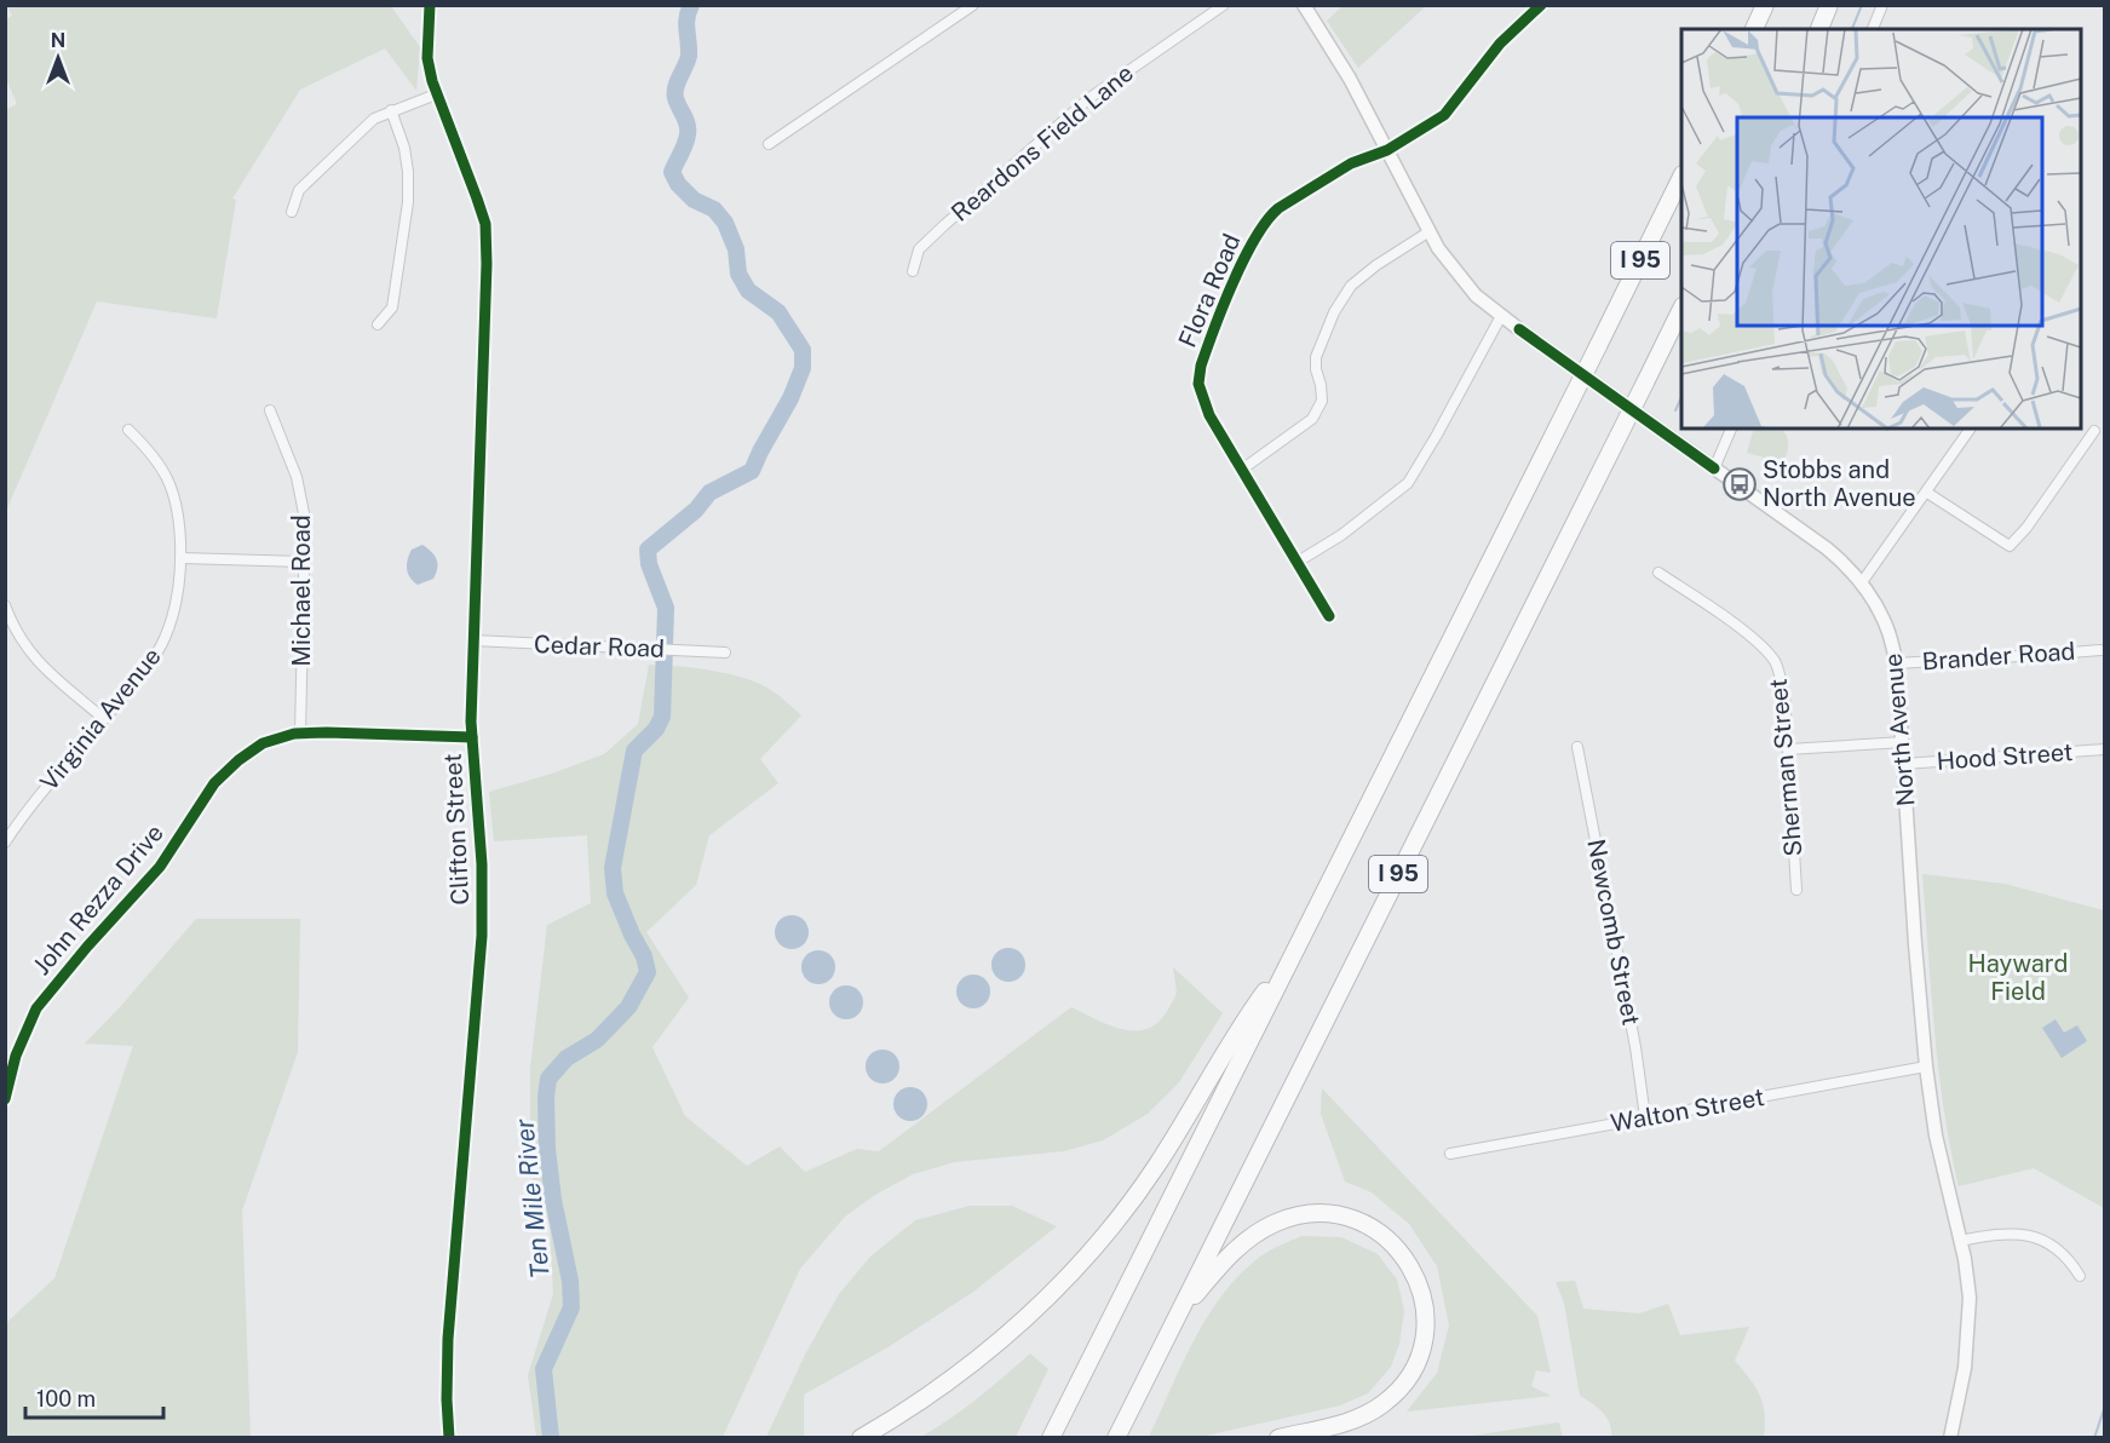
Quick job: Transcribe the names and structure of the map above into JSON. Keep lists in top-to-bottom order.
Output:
{
  "streets": {
    "highway": ["I 95"],
    "main road": ["North Avenue"],
    "street": [
      "Reardons Field Lane",
      "Flora Road",
      "Michael Road",
      "Cedar Road",
      "Brander Road",
      "Virginia Avenue",
      "Hood Street",
      "Sherman Street",
      "Clifton Street",
      "John Rezza Drive",
      "Newcomb Street",
      "Walton Street"
    ]
  },
  "crossings": [
    ["Flora Road", "North Avenue"],
    ["Michael Road", "John Rezza Drive"],
    ["Cedar Road", "Clifton Street"],
    ["Brander Road", "North Avenue"],
    ["North Avenue", "Hood Street"],
    ["North Avenue", "Walton Street"],
    ["Clifton Street", "John Rezza Drive"],
    ["Newcomb Street", "Walton Street"]
  ],
  "water": ["Ten Mile River"],
  "parks": ["Hayward Field"],
  "places": {
    "bus stop": ["Stobbs and North Avenue"]
  },
  "scale_bar": "100 m",
  "north": "top"
}
